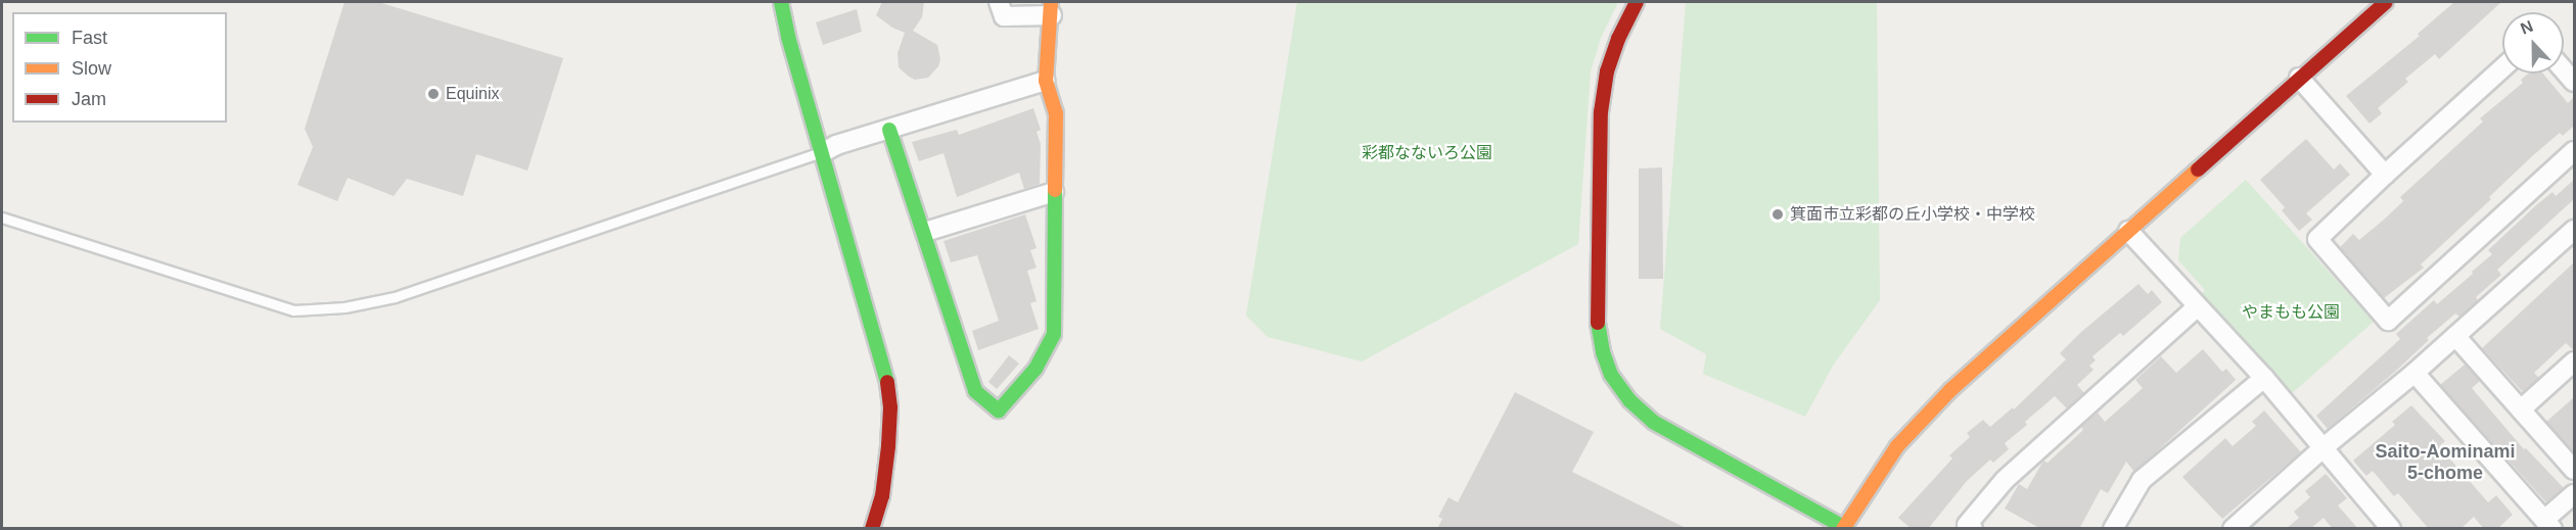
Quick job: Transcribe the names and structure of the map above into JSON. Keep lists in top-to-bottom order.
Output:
{
  "districts": ["Saito-Aominami 5-chome"],
  "parks": ["彩都なないろ公園", "やまもも公園"],
  "places": ["Equinix", "箕面市立彩都の丘小学校・中学校"],
  "legend": ["Fast", "Slow", "Jam"],
  "north": "top"
}
